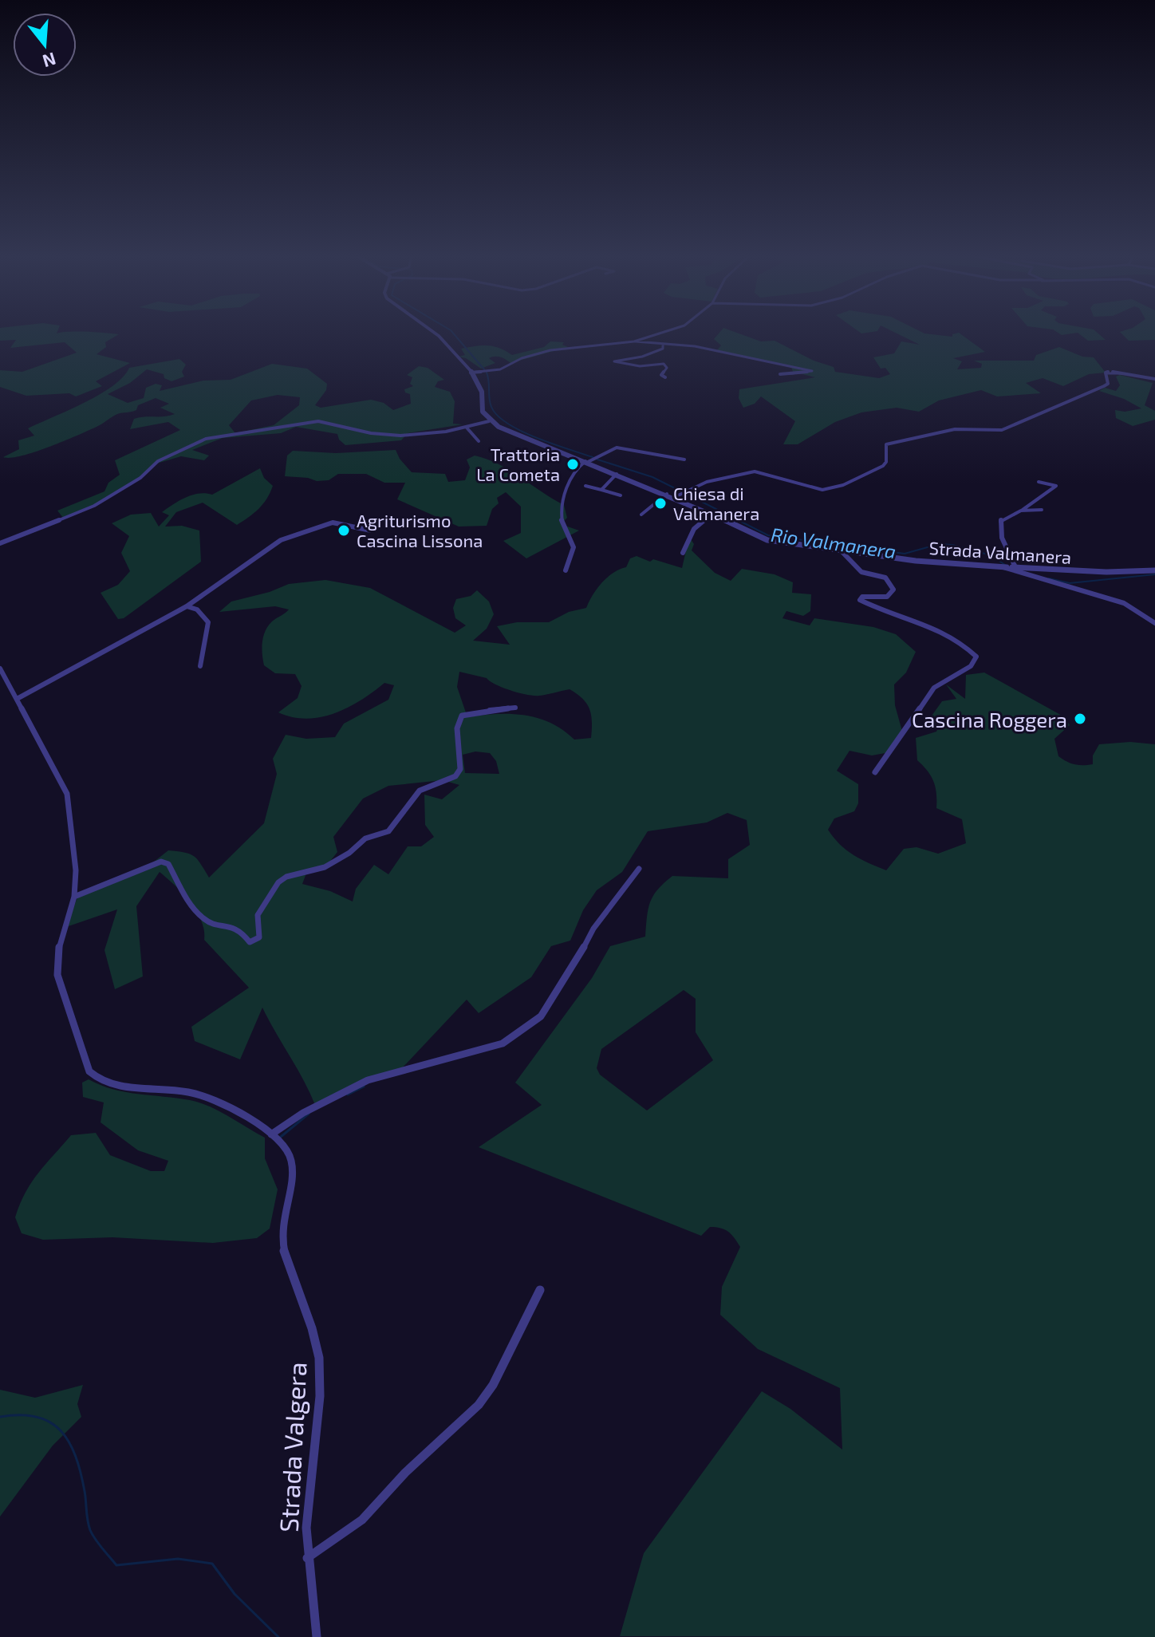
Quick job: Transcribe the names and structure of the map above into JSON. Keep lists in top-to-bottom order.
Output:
{
  "streets": {
    "street": ["Strada Valmanera", "Strada Valgera"]
  },
  "water": ["Rio Valmanera"],
  "places": [
    "Trattoria La Cometa",
    "Chiesa di Valmanera",
    "Agriturismo Cascina Lissona",
    "Cascina Roggera"
  ],
  "north": "bottom"
}
